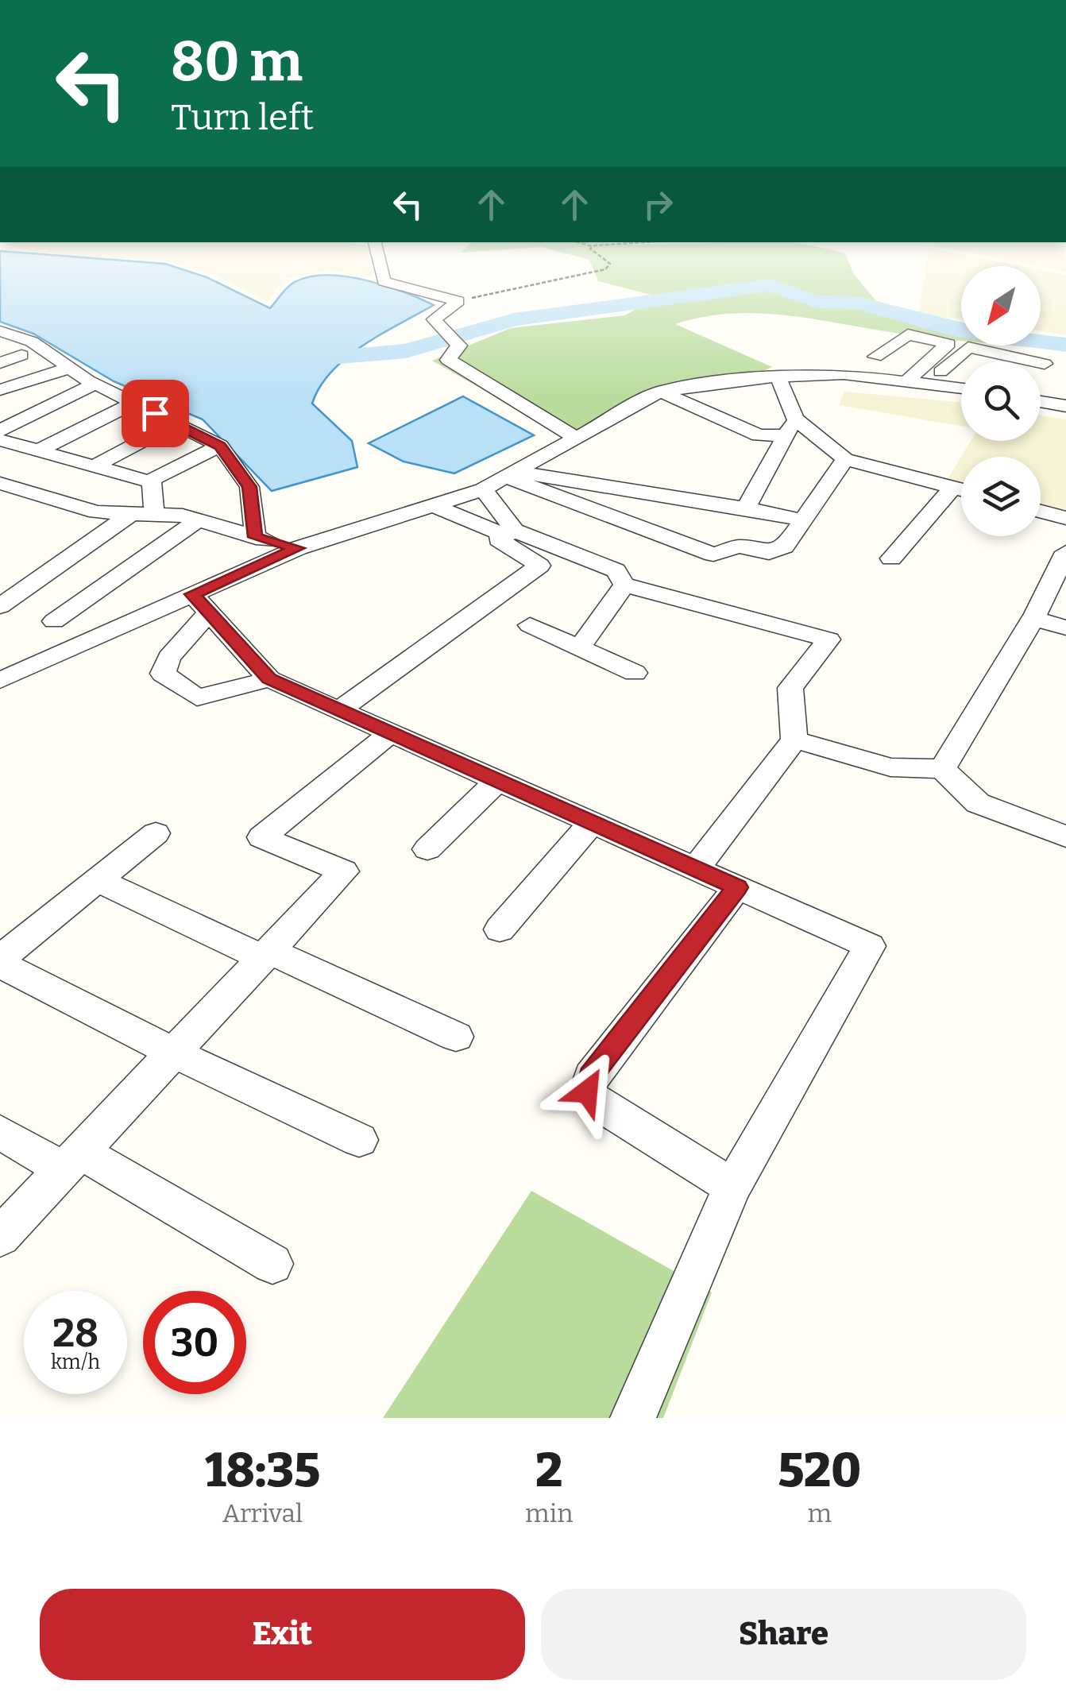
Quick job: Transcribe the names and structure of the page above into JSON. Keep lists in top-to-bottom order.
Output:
{
  "north": "bottom left",
  "page": {
    "turn": ["80 m", "Turn left"],
    "speed": "28 km/h",
    "limit": "30",
    "eta": [
      "18:35",
      "Arrival",
      "2",
      "min",
      "520",
      "m"
    ],
    "buttons": ["Exit", "Share"]
  }
}
